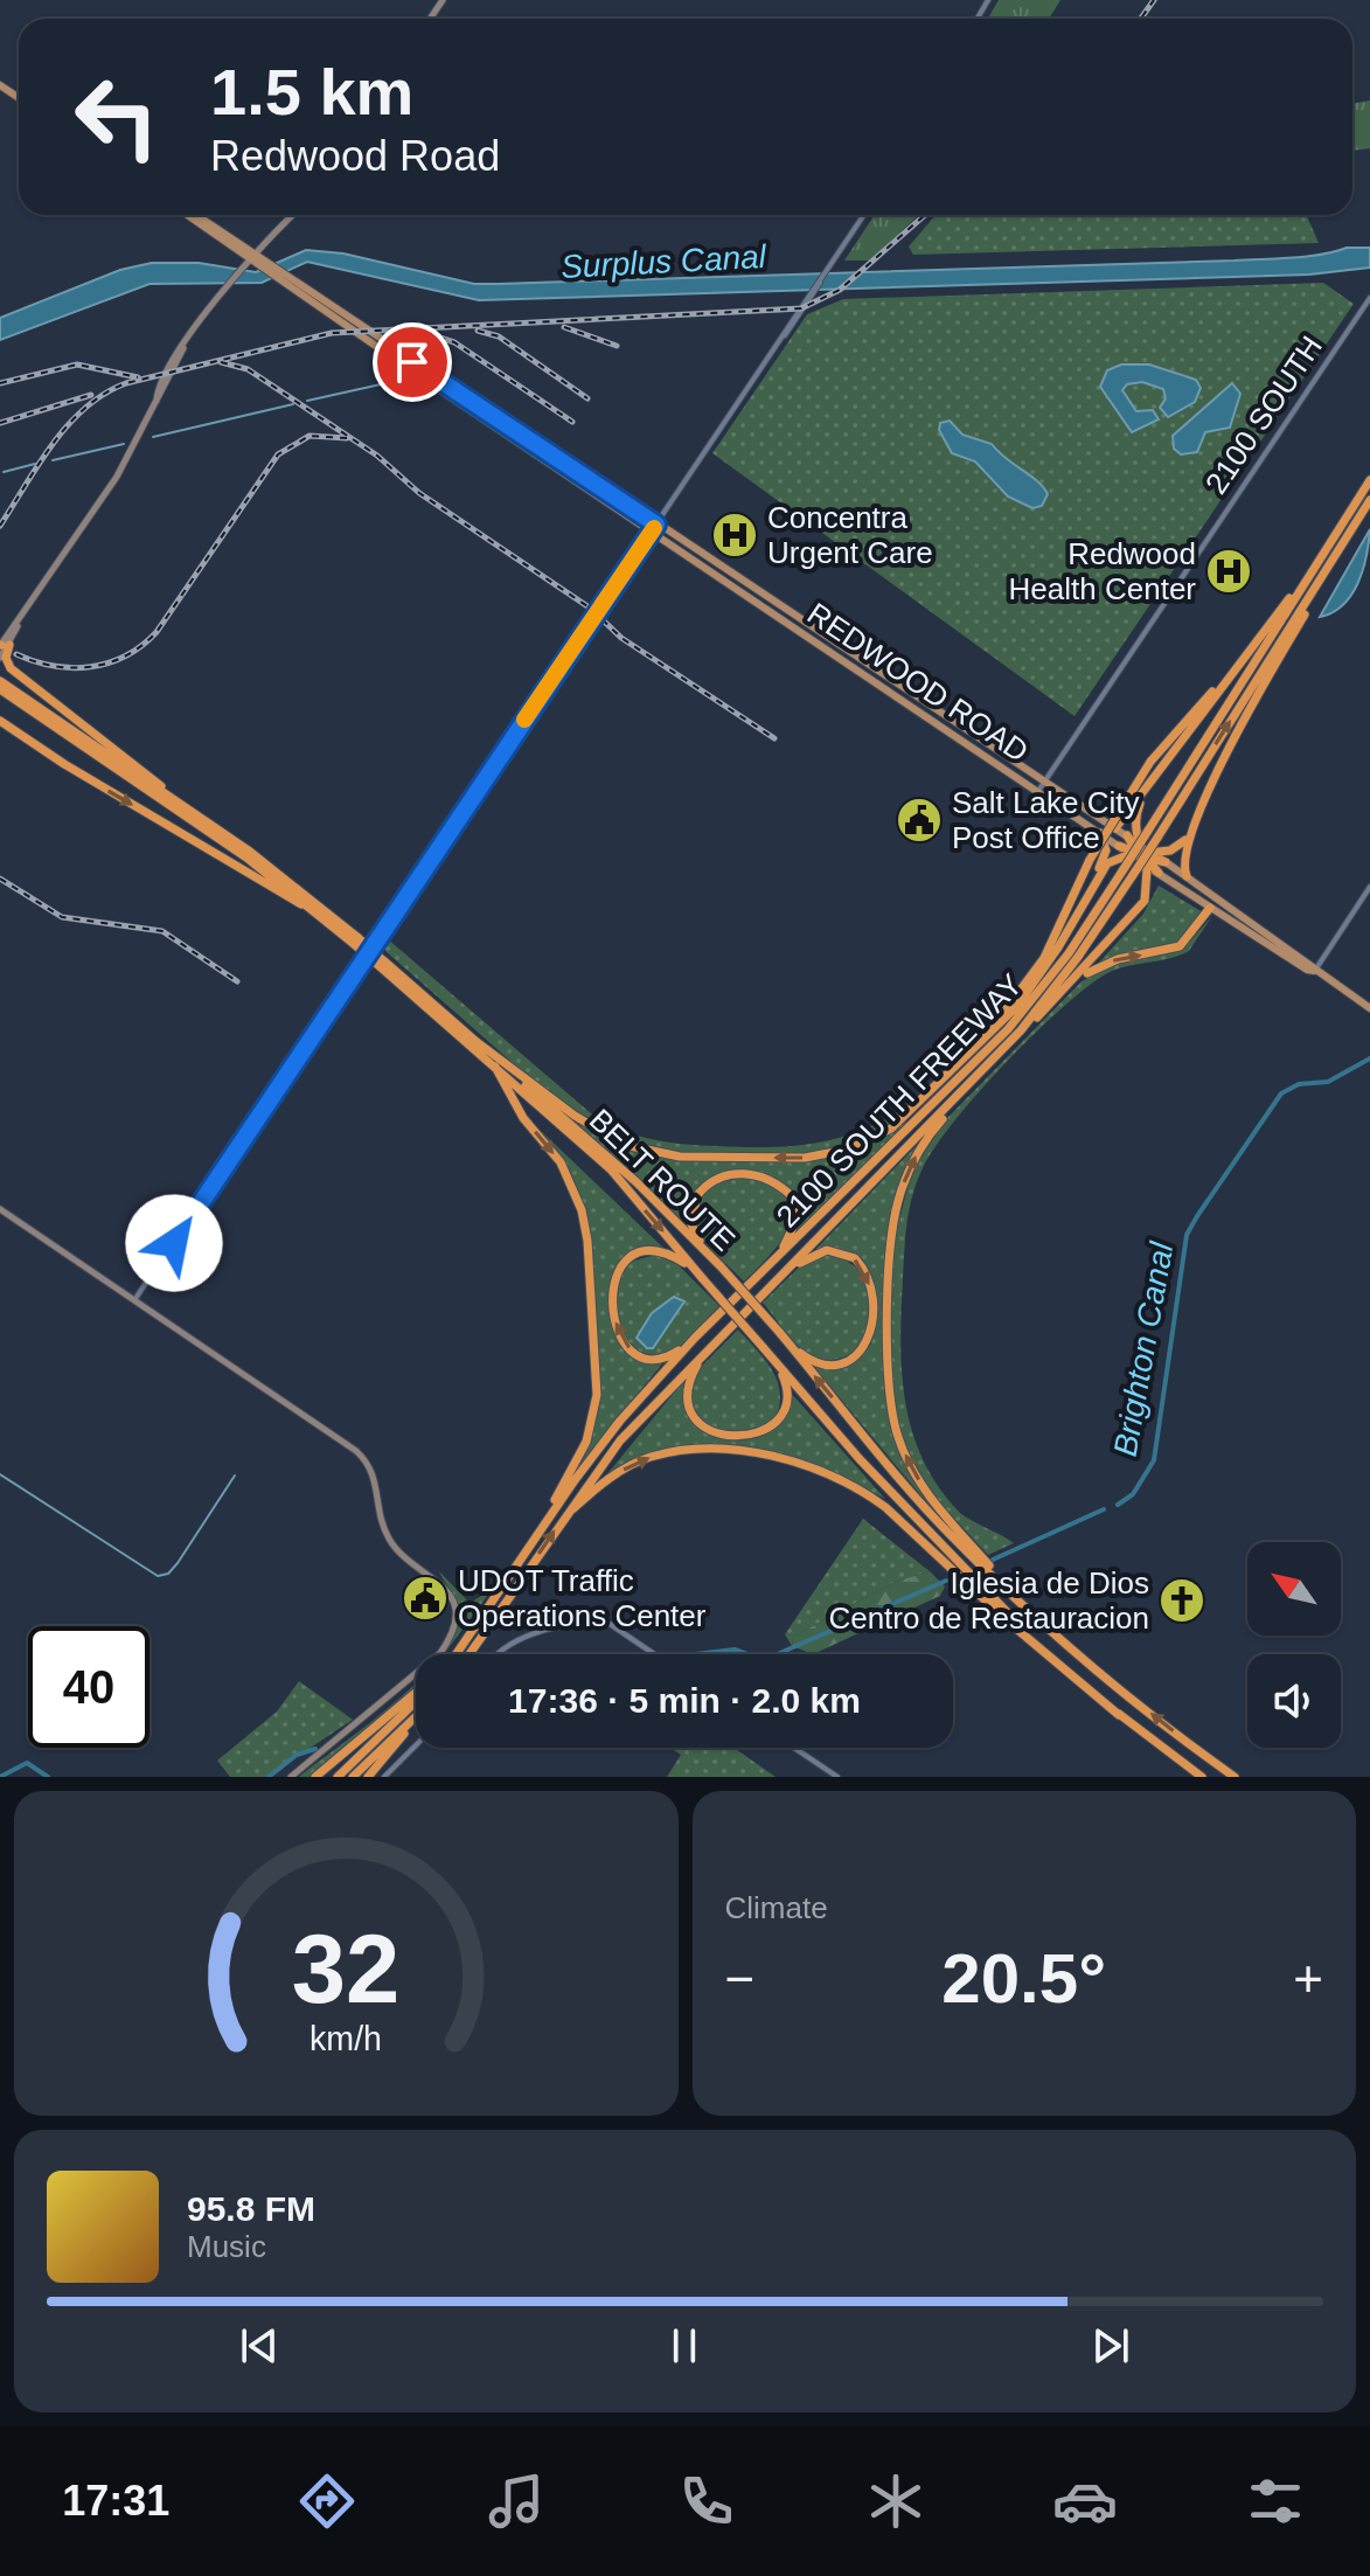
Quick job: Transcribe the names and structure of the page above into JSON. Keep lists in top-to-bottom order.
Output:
{
  "streets": {
    "highway": ["2100 SOUTH FREEWAY", "BELT ROUTE"],
    "main road": ["REDWOOD ROAD"],
    "street": ["2100 SOUTH"]
  },
  "crossings": [
    ["2100 SOUTH", "REDWOOD ROAD"]
  ],
  "water": ["Surplus Canal", "Brighton Canal"],
  "places": {
    "hospital": ["Concentra Urgent Care", "Redwood Health Center"],
    "public building": ["Salt Lake City Post Office", "UDOT Traffic Operations Center"],
    "church": ["Iglesia de Dios Centro de Restauracion"]
  },
  "north": "top left",
  "page": {
    "turn": ["1.5 km", "Redwood Road"],
    "limit": "40",
    "trip": "17:36 · 5 min · 2.0 km",
    "tile": "Climate",
    "heat": ["−", "20.5°", "+"],
    "song": ["95.8 FM", "Music"],
    "tabs": "17:31",
    "gauge": ["32", "km/h"]
  }
}
